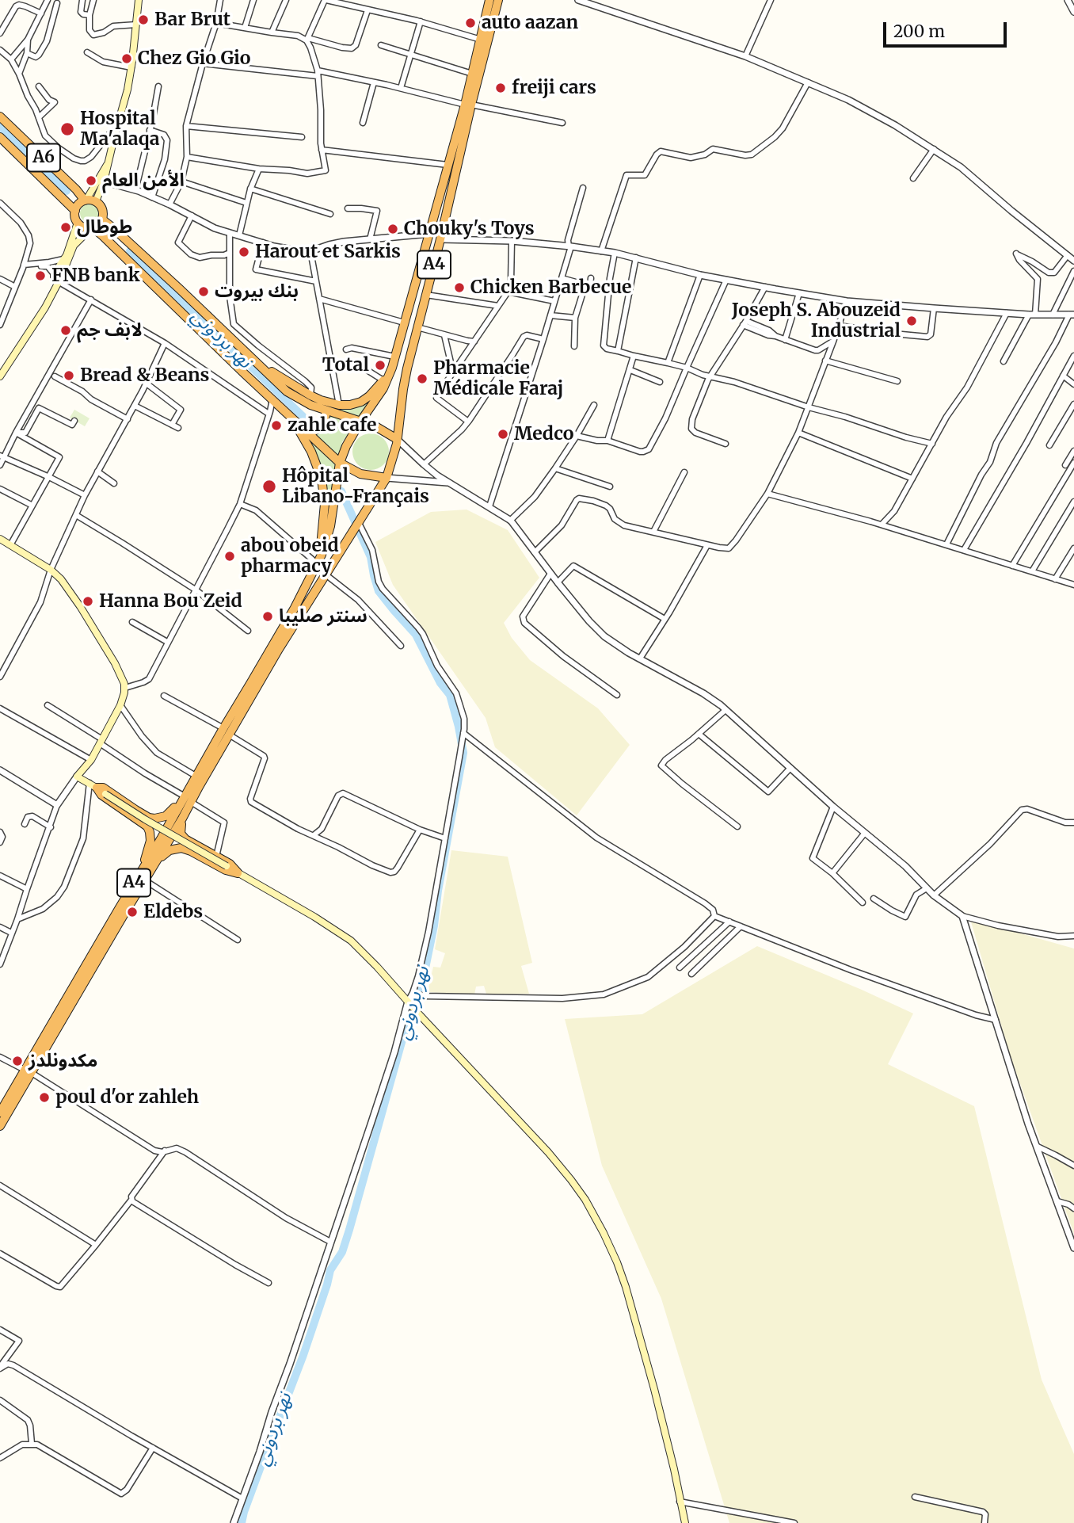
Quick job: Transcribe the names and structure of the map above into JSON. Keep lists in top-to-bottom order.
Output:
{
  "streets": {
    "highway": ["A6", "A4"]
  },
  "water": ["نهر بردوني"],
  "places": [
    "Bar Brut",
    "auto aazan",
    "Chez Gio Gio",
    "freiji cars",
    "Hospital Ma'alaqa",
    "الأمن العام",
    "طوطال",
    "Chouky's Toys",
    "Harout et Sarkis",
    "FNB bank",
    "Chicken Barbecue",
    "بنك بيروت",
    "Joseph S. Abouzeid Industrial",
    "لابف جم",
    "Total",
    "Bread & Beans",
    "Pharmacie Médicale Faraj",
    "zahle cafe",
    "Medco",
    "Hôpital Libano-Français",
    "abou obeid pharmacy",
    "Hanna Bou Zeid",
    "سنتر صليبا",
    "Eldebs",
    "مكدونلدز",
    "poul d'or zahleh"
  ],
  "scale_bar": "200 m"
}
